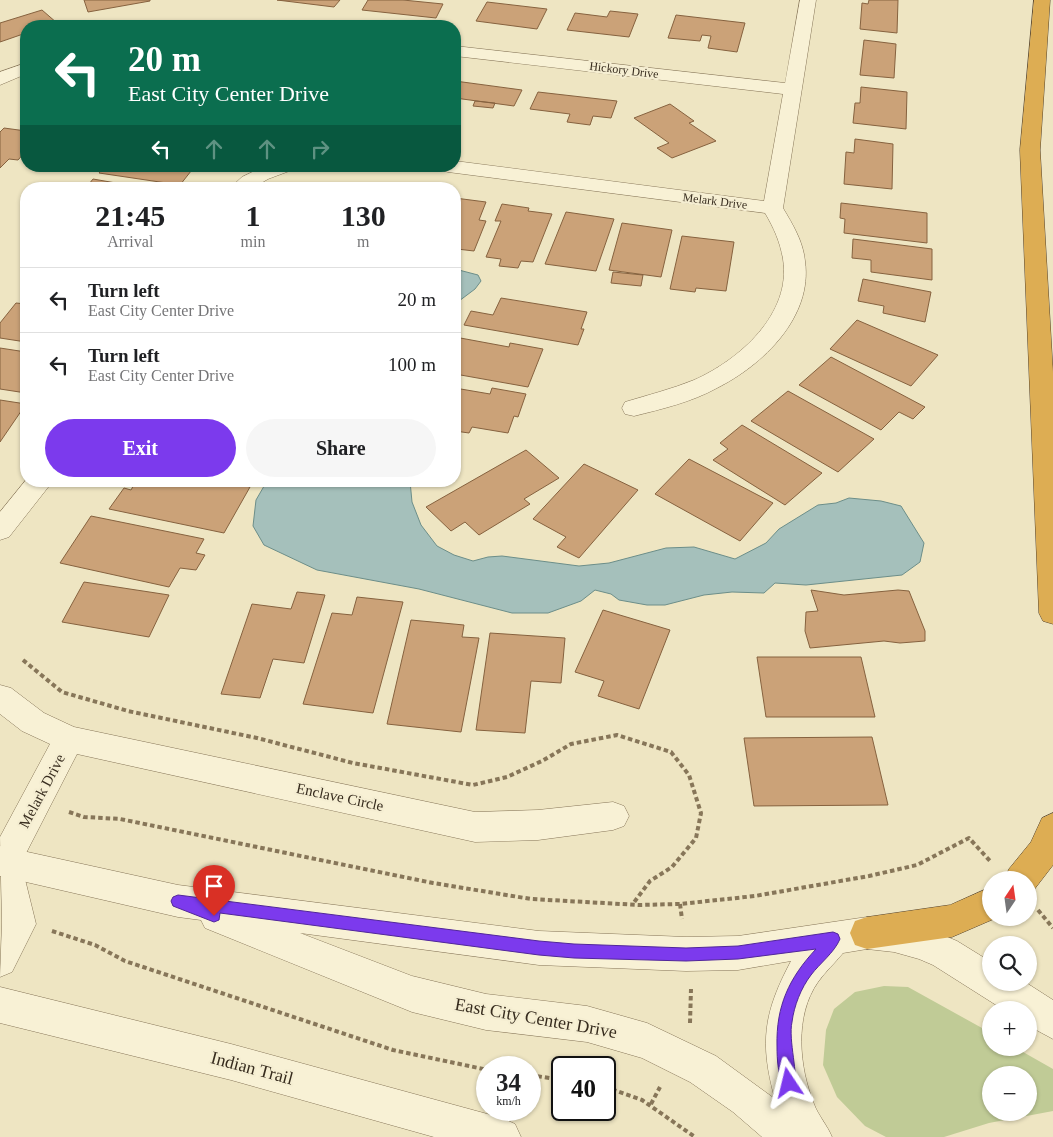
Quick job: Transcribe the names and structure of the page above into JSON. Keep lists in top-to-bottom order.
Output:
{
  "streets": {
    "street": [
      "Hickory Drive",
      "Melark Drive",
      "Enclave Circle",
      "East City Center Drive",
      "Indian Trail"
    ]
  },
  "crossings": [
    ["Melark Drive", "Enclave Circle"],
    ["Melark Drive", "East City Center Drive"]
  ],
  "north": "top",
  "page": {
    "turn": ["20 m", "East City Center Drive"],
    "eta": [
      "21:45",
      "Arrival",
      "1",
      "min",
      "130",
      "m"
    ],
    "list": [
      {
        "name": "Turn left",
        "note": "East City Center Drive",
        "value": "20 m"
      },
      {
        "name": "Turn left",
        "note": "East City Center Drive",
        "value": "100 m"
      }
    ],
    "buttons": ["Exit", "Share"],
    "map_buttons": ["+", "−"],
    "speed": "34 km/h",
    "limit": "40"
  }
}
